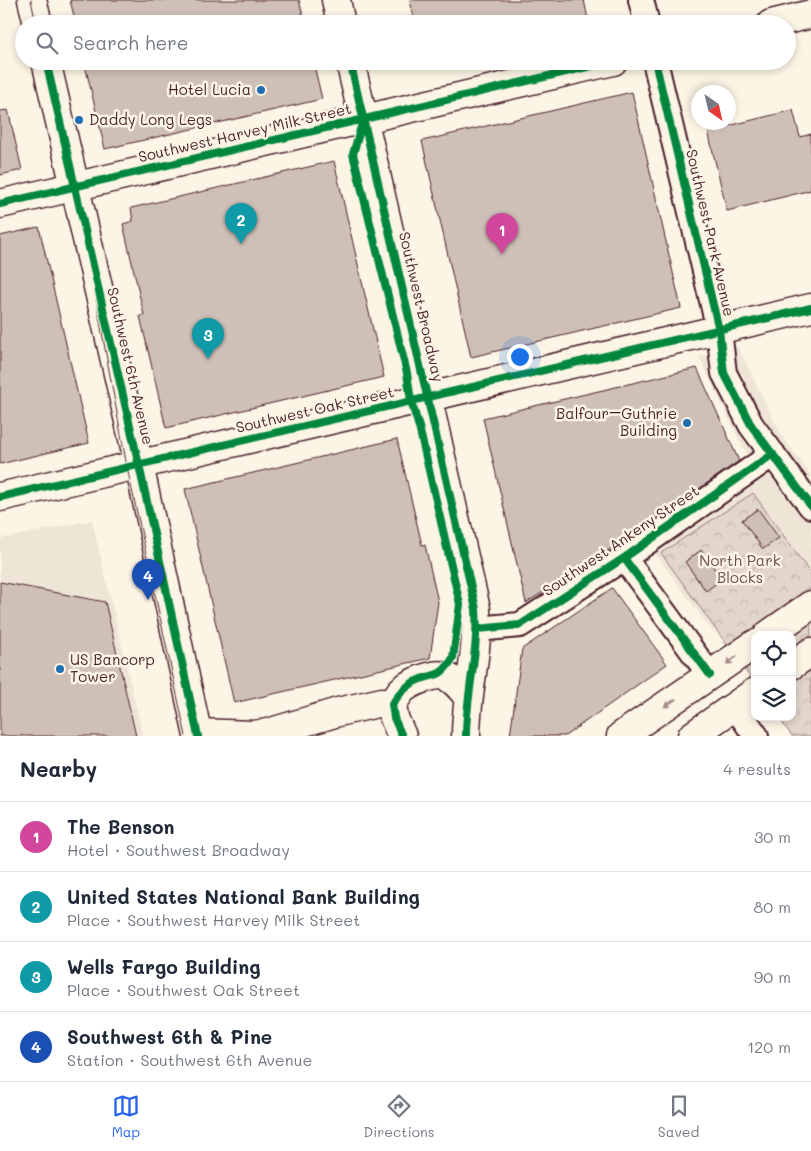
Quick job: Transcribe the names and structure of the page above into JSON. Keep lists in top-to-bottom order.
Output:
{
  "streets": {
    "street": [
      "Southwest Harvey Milk Street",
      "Southwest Park Avenue",
      "Southwest Broadway",
      "Southwest 6th Avenue",
      "Southwest Oak Street",
      "Southwest Ankeny Street"
    ]
  },
  "crossings": [
    ["Southwest Harvey Milk Street", "Southwest Broadway"],
    ["Southwest Harvey Milk Street", "Southwest 6th Avenue"],
    ["Southwest Park Avenue", "Southwest Oak Street"],
    ["Southwest Park Avenue", "Southwest Ankeny Street"],
    ["Southwest Broadway", "Southwest Oak Street"],
    ["Southwest Broadway", "Southwest Ankeny Street"],
    ["Southwest 6th Avenue", "Southwest Oak Street"]
  ],
  "parks": ["North Park Blocks"],
  "places": [
    "Hotel Lucia",
    "Daddy Long Legs",
    "Balfour–Guthrie Building",
    "US Bancorp Tower"
  ],
  "north": "bottom right",
  "page": {
    "search": "Search here",
    "pins": [
      "2",
      "1",
      "3",
      "4"
    ],
    "heading": ["Nearby", "4 results"],
    "list": [
      {
        "mark": "1",
        "name": "The Benson",
        "note": "Hotel · Southwest Broadway",
        "value": "30 m"
      },
      {
        "mark": "2",
        "name": "United States National Bank Building",
        "note": "Place · Southwest Harvey Milk Street",
        "value": "80 m"
      },
      {
        "mark": "3",
        "name": "Wells Fargo Building",
        "note": "Place · Southwest Oak Street",
        "value": "90 m"
      },
      {
        "mark": "4",
        "name": "Southwest 6th & Pine",
        "note": "Station · Southwest 6th Avenue",
        "value": "120 m"
      }
    ],
    "nav": ["Map", "Directions", "Saved"]
  }
}
